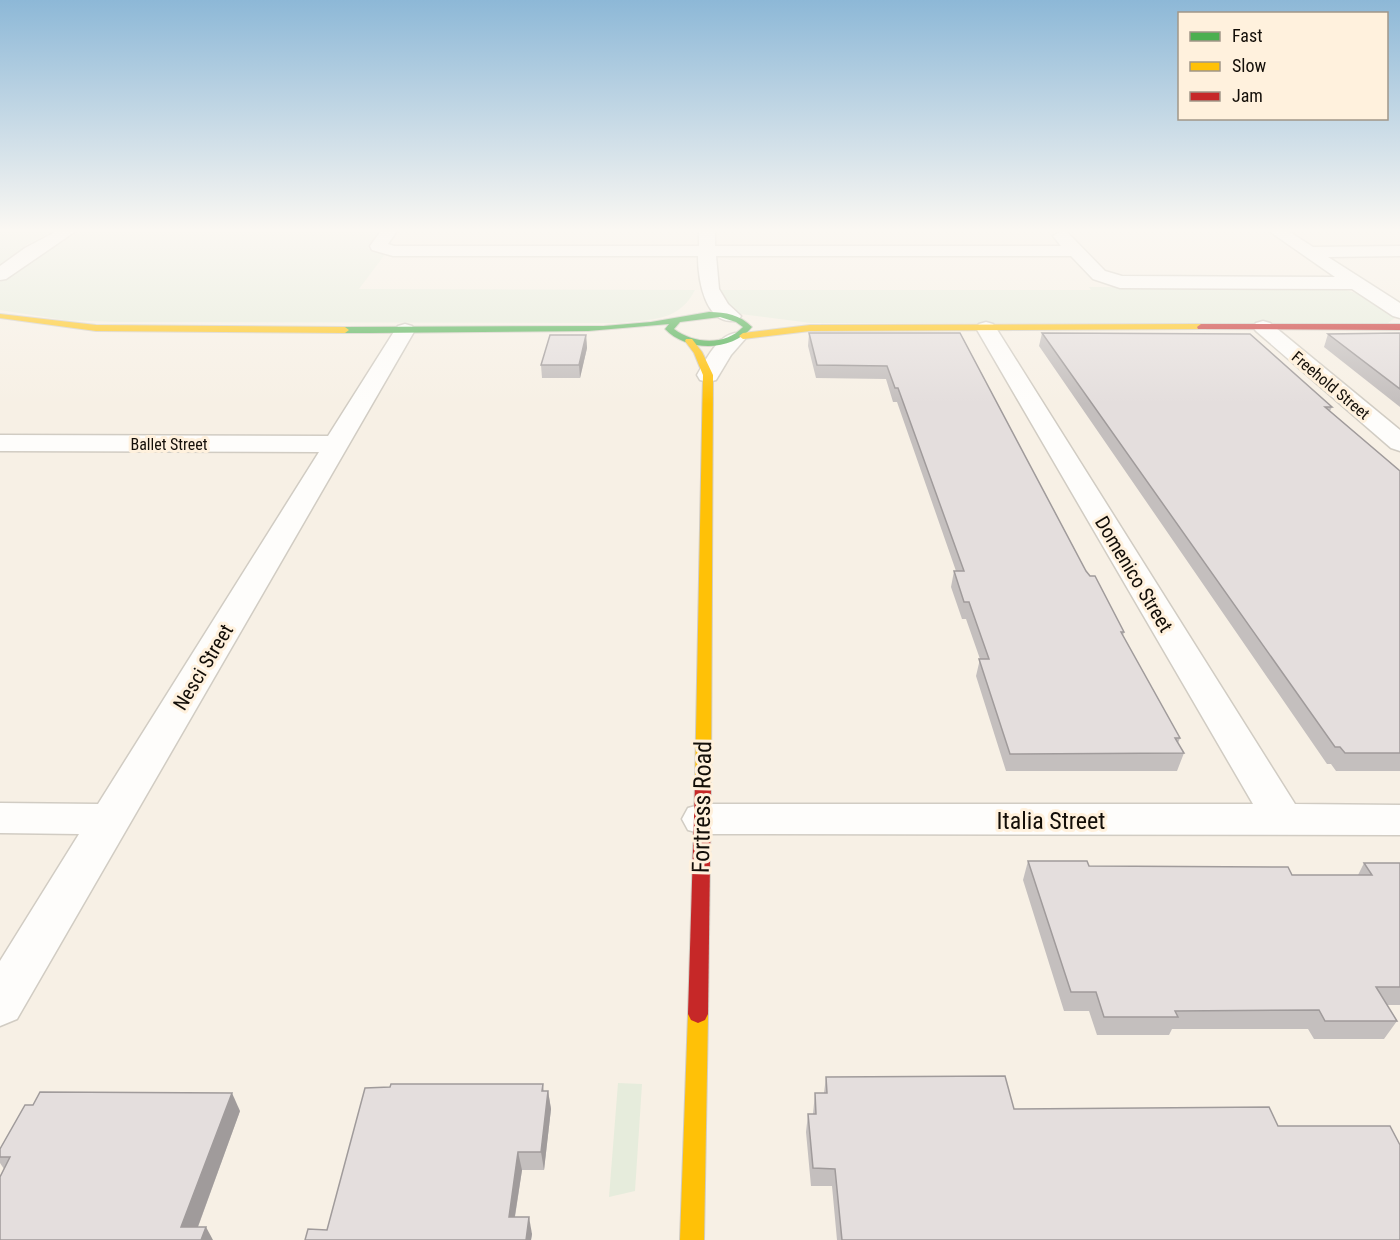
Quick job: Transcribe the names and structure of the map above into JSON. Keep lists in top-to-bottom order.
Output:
{
  "streets": {
    "street": [
      "Freehold Street",
      "Ballet Street",
      "Domenico Street",
      "Nesci Street",
      "Fortress Road",
      "Italia Street"
    ]
  },
  "crossings": [
    ["Ballet Street", "Nesci Street"],
    ["Domenico Street", "Italia Street"],
    ["Fortress Road", "Italia Street"]
  ],
  "legend": ["Fast", "Slow", "Jam"]
}
